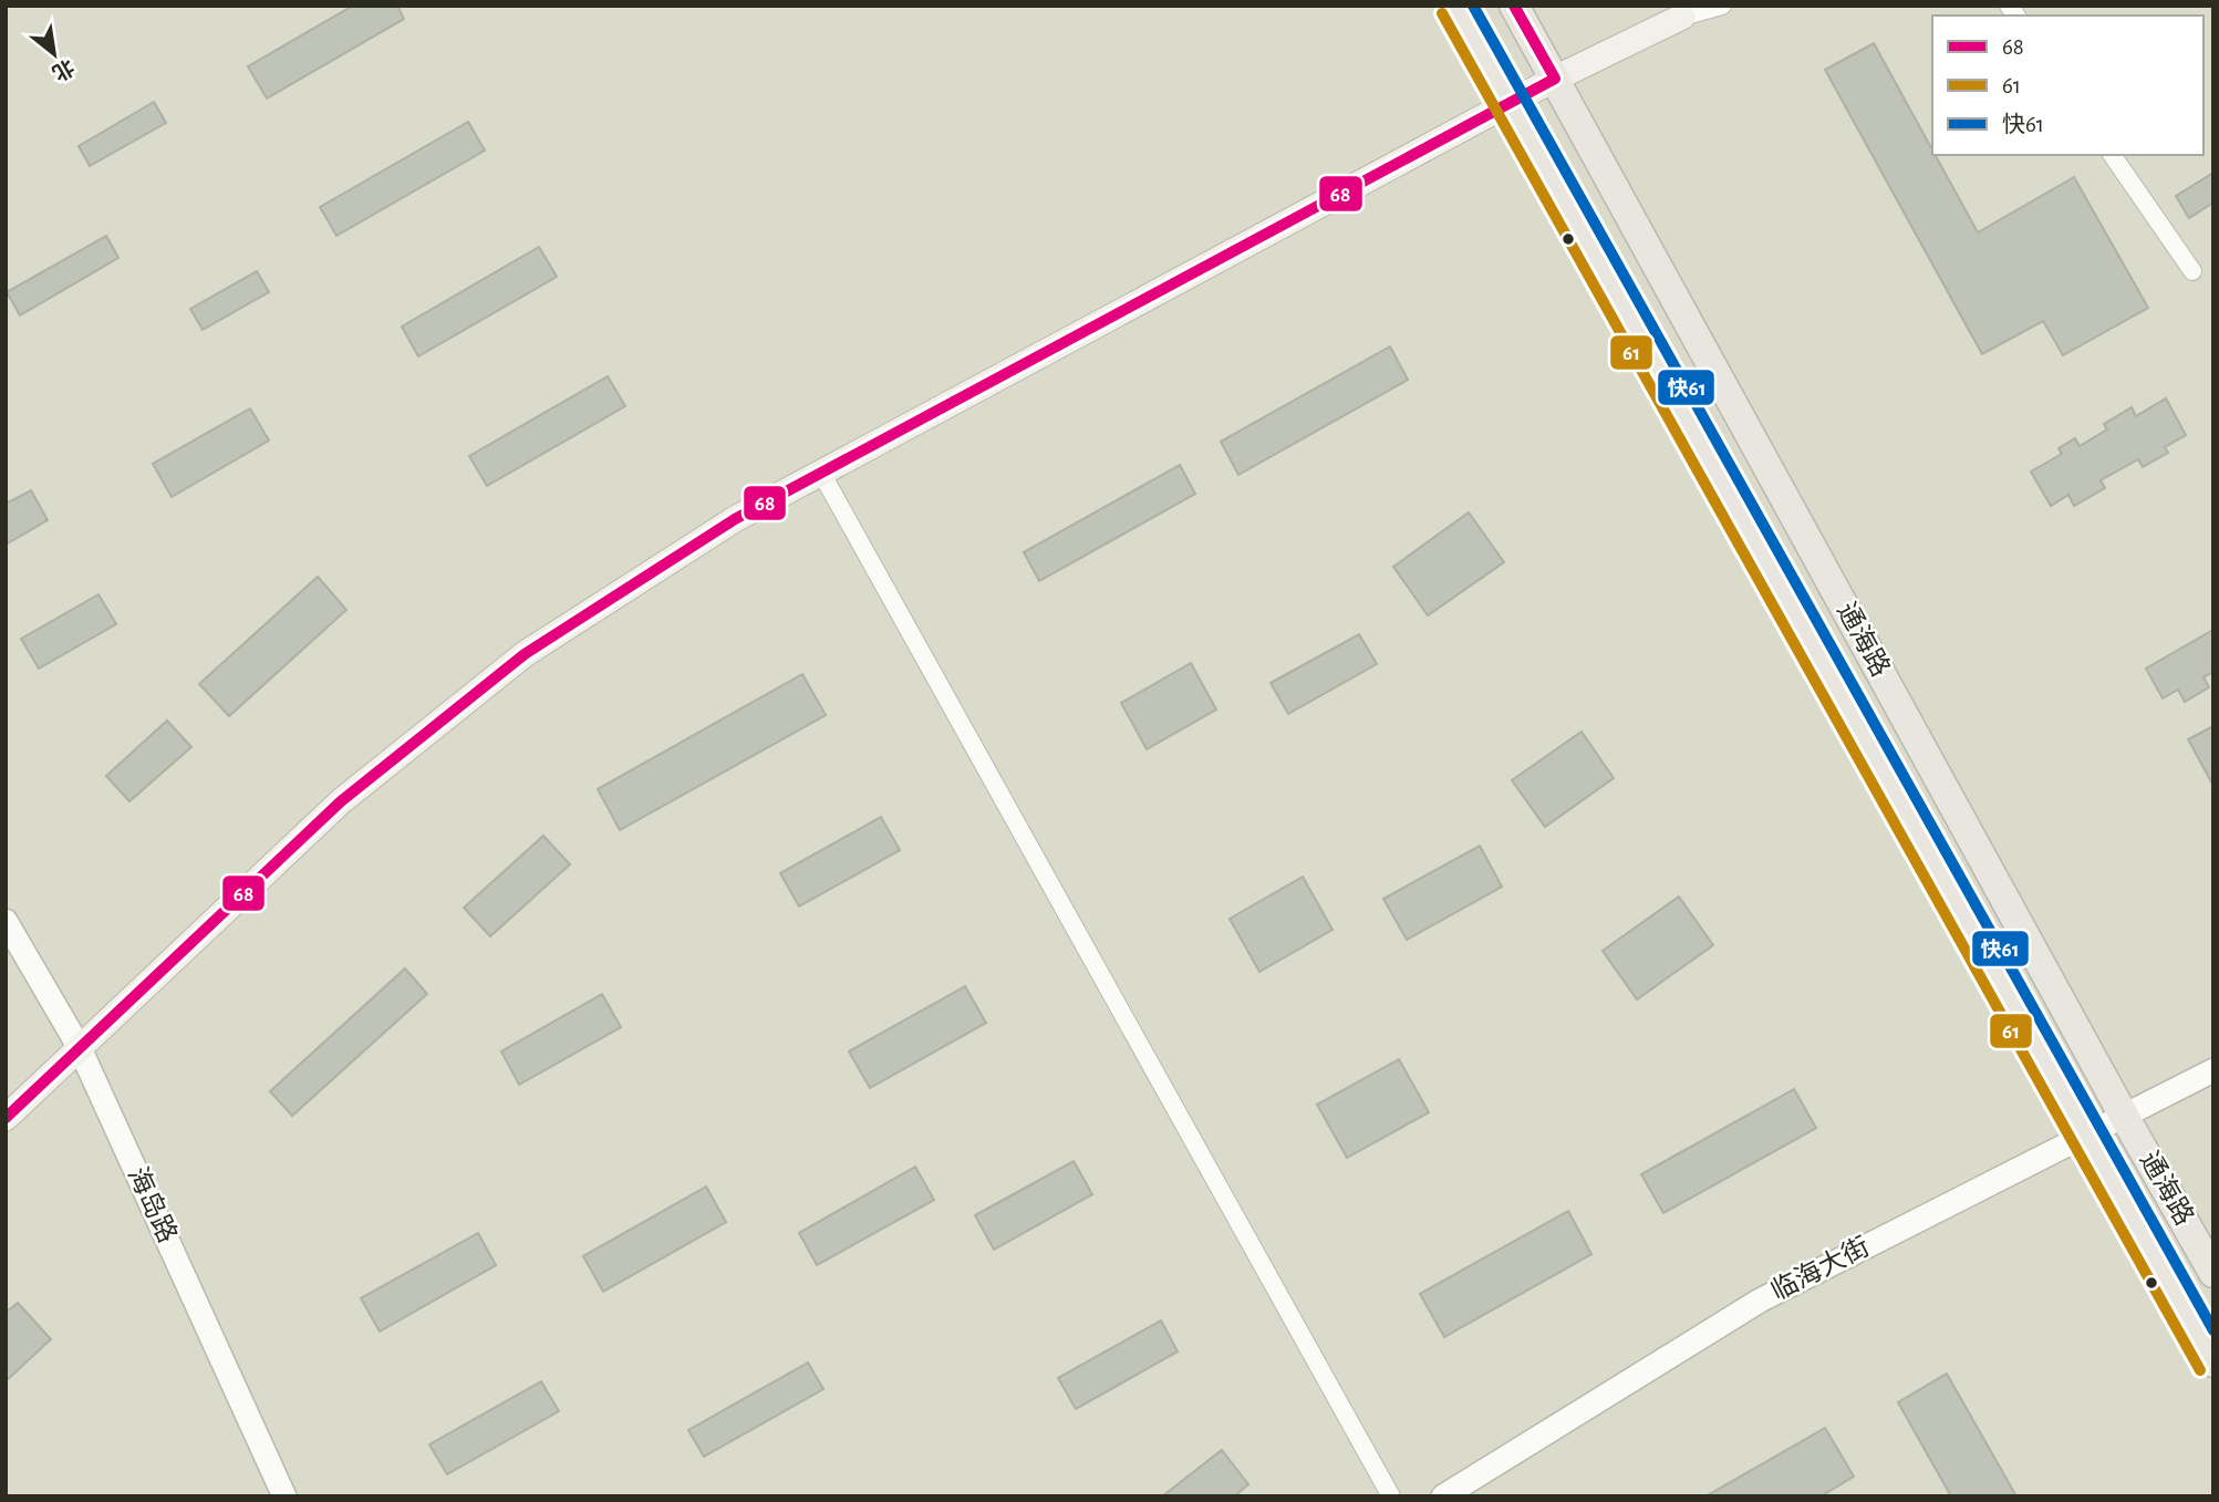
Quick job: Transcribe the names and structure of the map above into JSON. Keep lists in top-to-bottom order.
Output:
{
  "streets": {
    "main road": ["通海路"],
    "street": ["海岛路", "临海大街"]
  },
  "crossings": [
    ["通海路", "临海大街"]
  ],
  "lines": ["transit line 68", "transit line 快61", "transit line 61"],
  "legend": ["68", "61", "快61"],
  "north": "bottom right"
}
